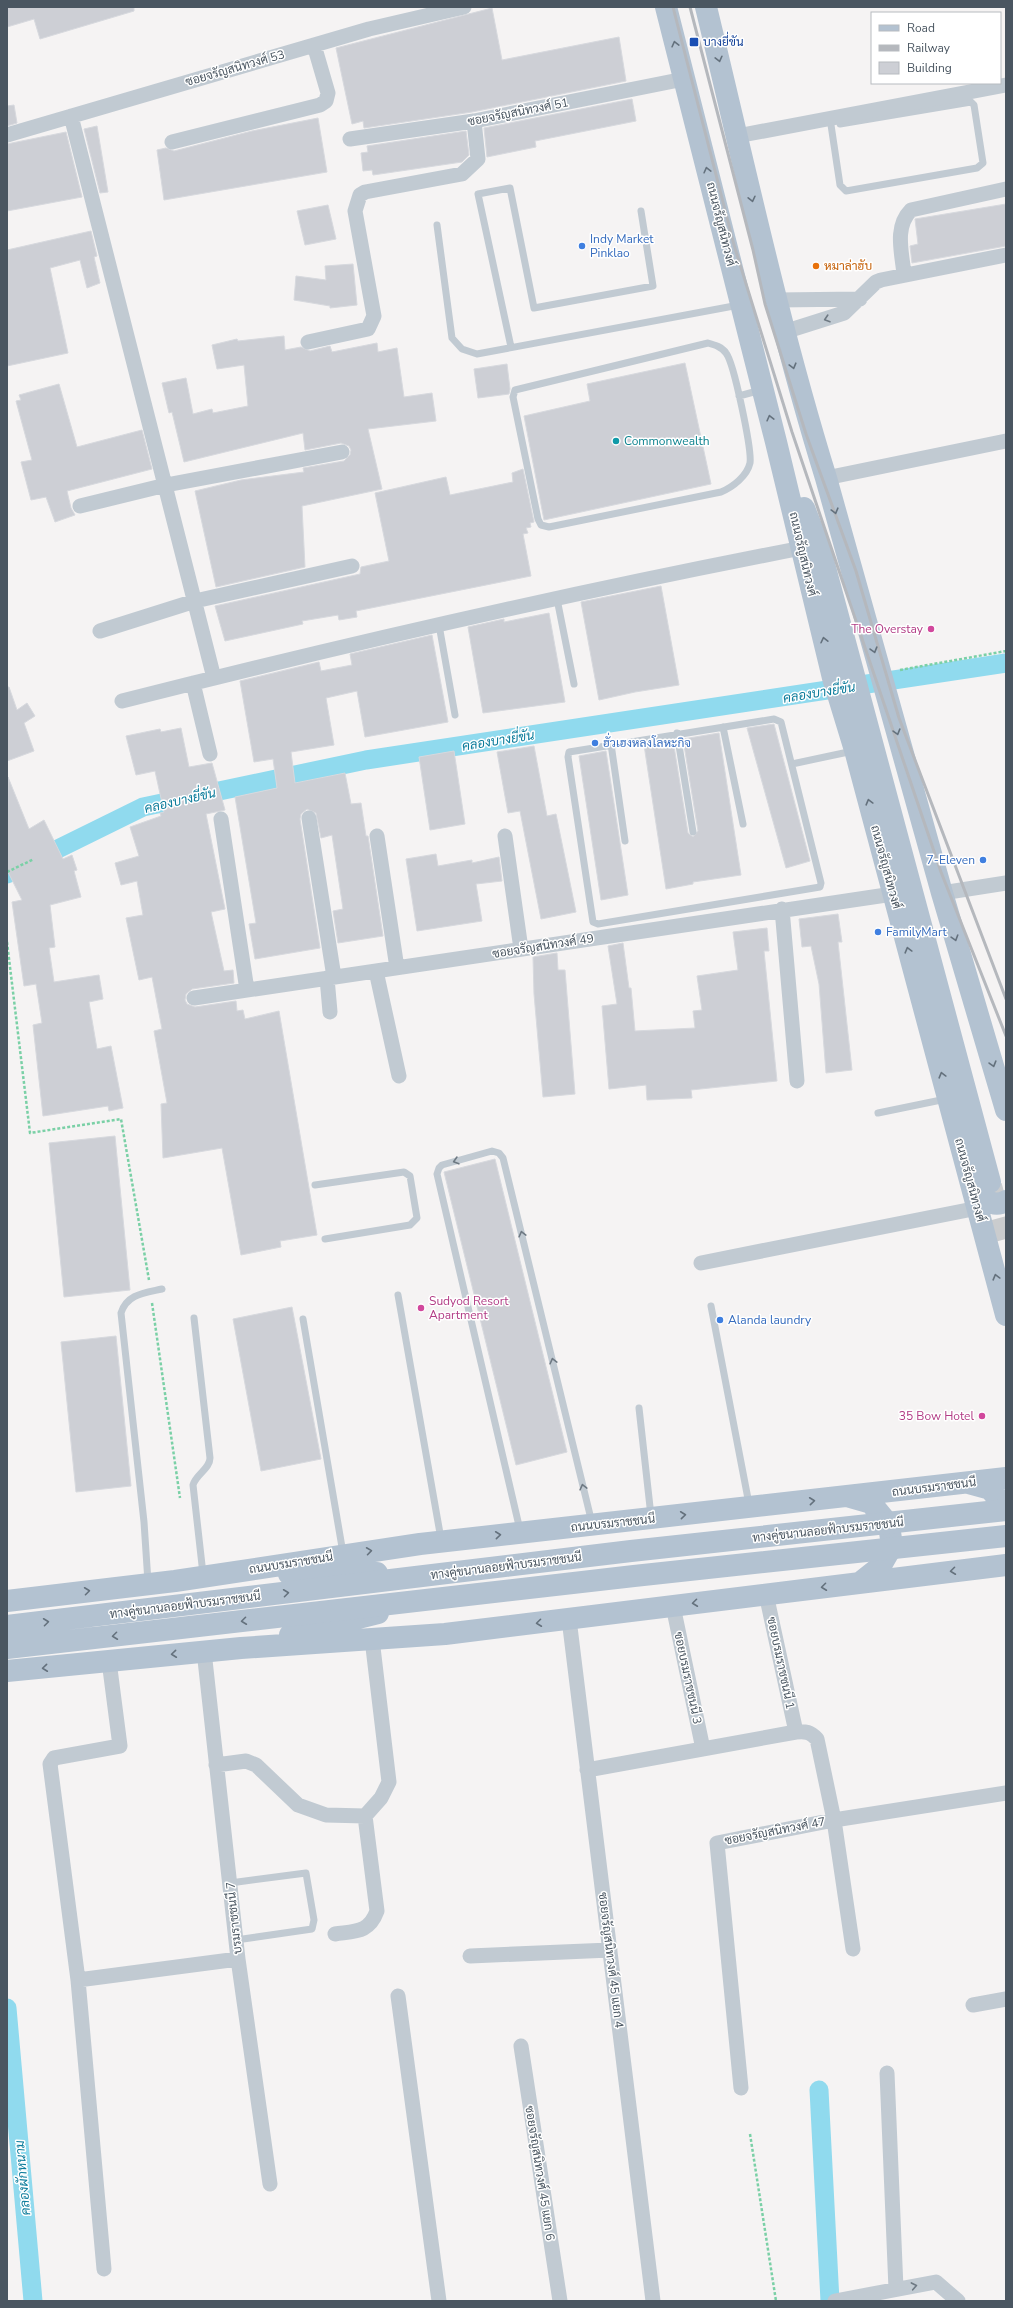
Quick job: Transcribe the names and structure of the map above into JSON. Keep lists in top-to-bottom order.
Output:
{
  "streets": {
    "main road": ["ถนนจรัญสนิทวงศ์", "ถนนบรมราชชนนี", "ทางคู่ขนานลอยฟ้าบรมราชชนนี"],
    "street": [
      "ซอยจรัญสนิทวงศ์ 53",
      "ซอยจรัญสนิทวงศ์ 51",
      "ซอยจรัญสนิทวงศ์ 49",
      "ซอยบรมราชชนนี 1",
      "ซอยบรมราชชนนี 3",
      "ซอยจรัญสนิทวงศ์ 47",
      "บรมราชชนนี 7",
      "ซอยจรัญสนิทวงศ์ 45 แยก 4",
      "ซอยจรัญสนิทวงศ์ 45 แยก 6"
    ]
  },
  "crossings": [
    ["ซอยจรัญสนิทวงศ์ 51", "ถนนจรัญสนิทวงศ์"],
    ["ถนนจรัญสนิทวงศ์", "ซอยจรัญสนิทวงศ์ 49"]
  ],
  "water": ["คลองบางยี่ขัน", "คลองผักหนาม"],
  "places": {
    "transit": ["บางยี่ขัน"],
    "other": [
      "Indy Market Pinklao",
      "หมาล่าฮับ",
      "Commonwealth",
      "The Overstay",
      "ฮั่วเฮงหลงโลหะกิจ",
      "7-Eleven",
      "FamilyMart",
      "Sudyod Resort Apartment",
      "Alanda laundry",
      "35 Bow Hotel"
    ]
  },
  "legend": ["Road", "Railway", "Building"]
}
